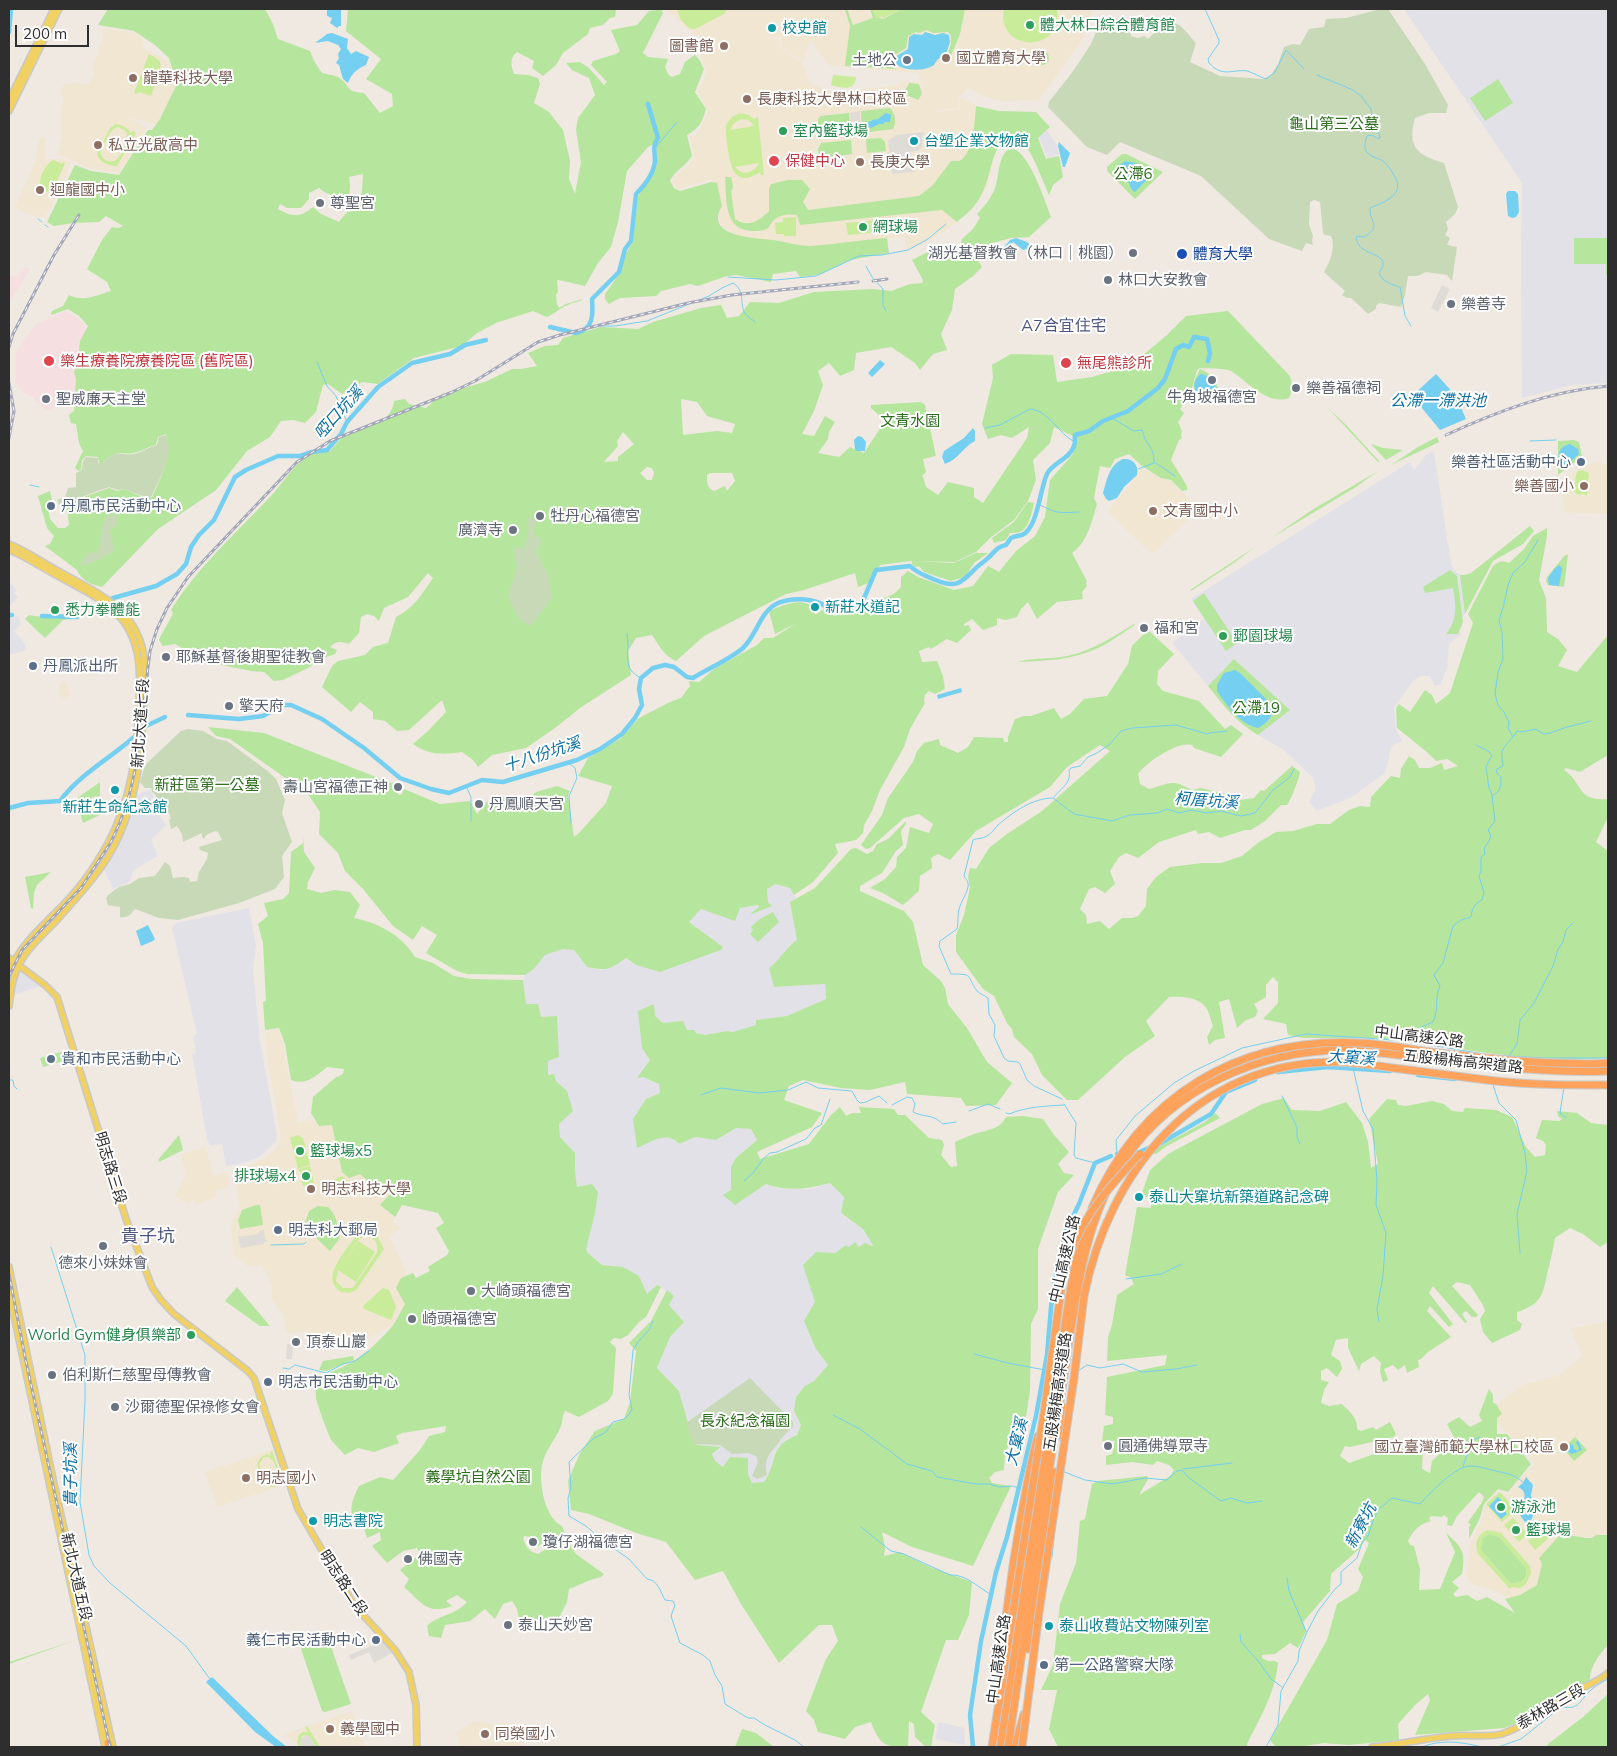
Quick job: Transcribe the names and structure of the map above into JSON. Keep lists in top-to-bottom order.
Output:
{
  "streets": {
    "highway": ["中山高速公路", "五股楊梅高架道路"],
    "main road": [
      "新北大道七段",
      "明志路三段",
      "新北大道五段",
      "明志路二段",
      "泰林路三段"
    ]
  },
  "crossings": [
    ["新北大道七段", "明志路三段"],
    ["中山高速公路", "五股楊梅高架道路"],
    ["明志路三段", "明志路二段"]
  ],
  "districts": ["A7合宜住宅", "貴子坑"],
  "water": [
    "公滯一滯洪池",
    "啞口坑溪",
    "十八份坑溪",
    "柯厝坑溪",
    "大窠溪",
    "貴子坑溪",
    "新寮坑"
  ],
  "parks": [
    "龜山第三公墓",
    "公滯6",
    "文青水園",
    "公滯19",
    "新莊區第一公墓",
    "長永紀念福園",
    "義學坑自然公園"
  ],
  "places": [
    "體大林口綜合體育館",
    "校史館",
    "圖書館",
    "國立體育大學",
    "土地公",
    "龍華科技大學",
    "長庚科技大學林口校區",
    "室內籃球場",
    "台塑企業文物館",
    "私立光啟高中",
    "保健中心",
    "長庚大學",
    "迴龍國中小",
    "尊聖宮",
    "網球場",
    "湖光基督教會（林口｜桃園）",
    "體育大學",
    "林口大安教會",
    "樂善寺",
    "樂生療養院療養院區 (舊院區)",
    "無尾熊診所",
    "牛角坡福德宮",
    "樂善福德祠",
    "聖威廉天主堂",
    "樂善社區活動中心",
    "樂善國小",
    "丹鳳市民活動中心",
    "文青國中小",
    "牡丹心福德宮",
    "廣濟寺",
    "新莊水道記",
    "悉力拳體能",
    "福和宮",
    "郵園球場",
    "耶穌基督後期聖徒教會",
    "丹鳳派出所",
    "擎天府",
    "壽山宮福德正神",
    "新莊生命紀念館",
    "丹鳳順天宮",
    "貴和市民活動中心",
    "籃球場x5",
    "排球場x4",
    "明志科技大學",
    "泰山大窠坑新築道路記念碑",
    "明志科大郵局",
    "德來小妹妹會",
    "大崎頭福德宮",
    "崎頭福德宮",
    "World Gym健身俱樂部",
    "頂泰山巖",
    "伯利斯仁慈聖母傳教會",
    "明志市民活動中心",
    "沙爾德聖保祿修女會",
    "圓通佛導眾寺",
    "國立臺灣師範大學林口校區",
    "明志國小",
    "游泳池",
    "明志書院",
    "籃球場",
    "瓊仔湖福德宮",
    "佛國寺",
    "泰山天妙宮",
    "泰山收費站文物陳列室",
    "義仁市民活動中心",
    "第一公路警察大隊",
    "義學國中",
    "同榮國小"
  ],
  "scale_bar": "200 m"
}
